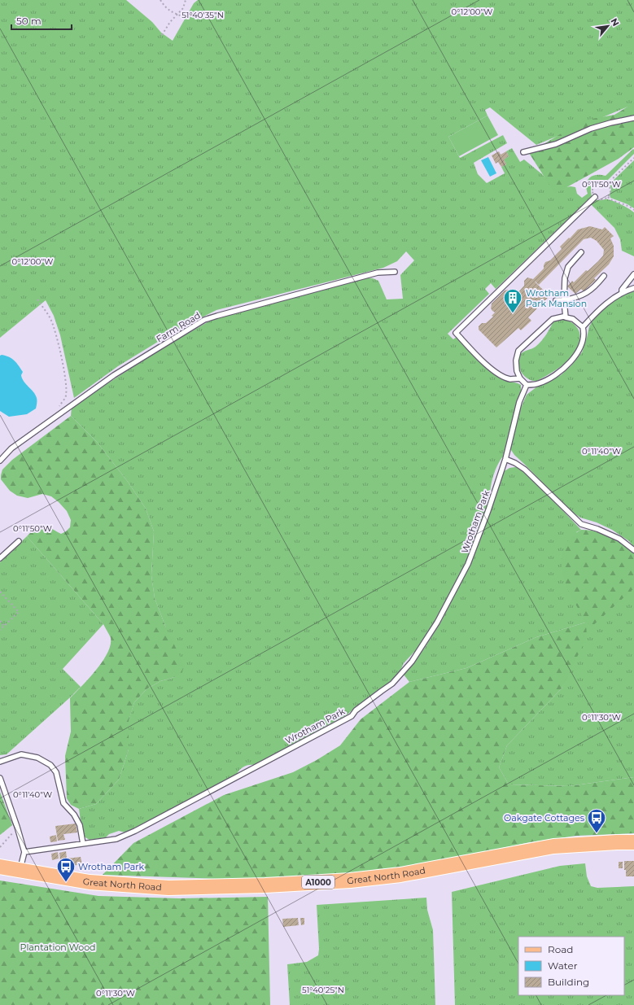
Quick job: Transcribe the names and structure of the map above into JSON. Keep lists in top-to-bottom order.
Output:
{
  "streets": {
    "main road": ["Great North Road", "A1000"],
    "lane": ["Farm Road", "Wrotham Park"]
  },
  "parks": ["Plantation Wood"],
  "places": {
    "building": ["Wrotham Park Mansion"],
    "bus stop": ["Oakgate Cottages", "Wrotham Park"]
  },
  "legend": ["Road", "Water", "Building"],
  "scale_bar": "50 m",
  "north": "top right",
  "coordinates": [
    "0°12'00\"W",
    "51°40'35\"N",
    "0°11'50\"W",
    "0°11'40\"W",
    "0°11'30\"W",
    "51°40'25\"N"
  ]
}
